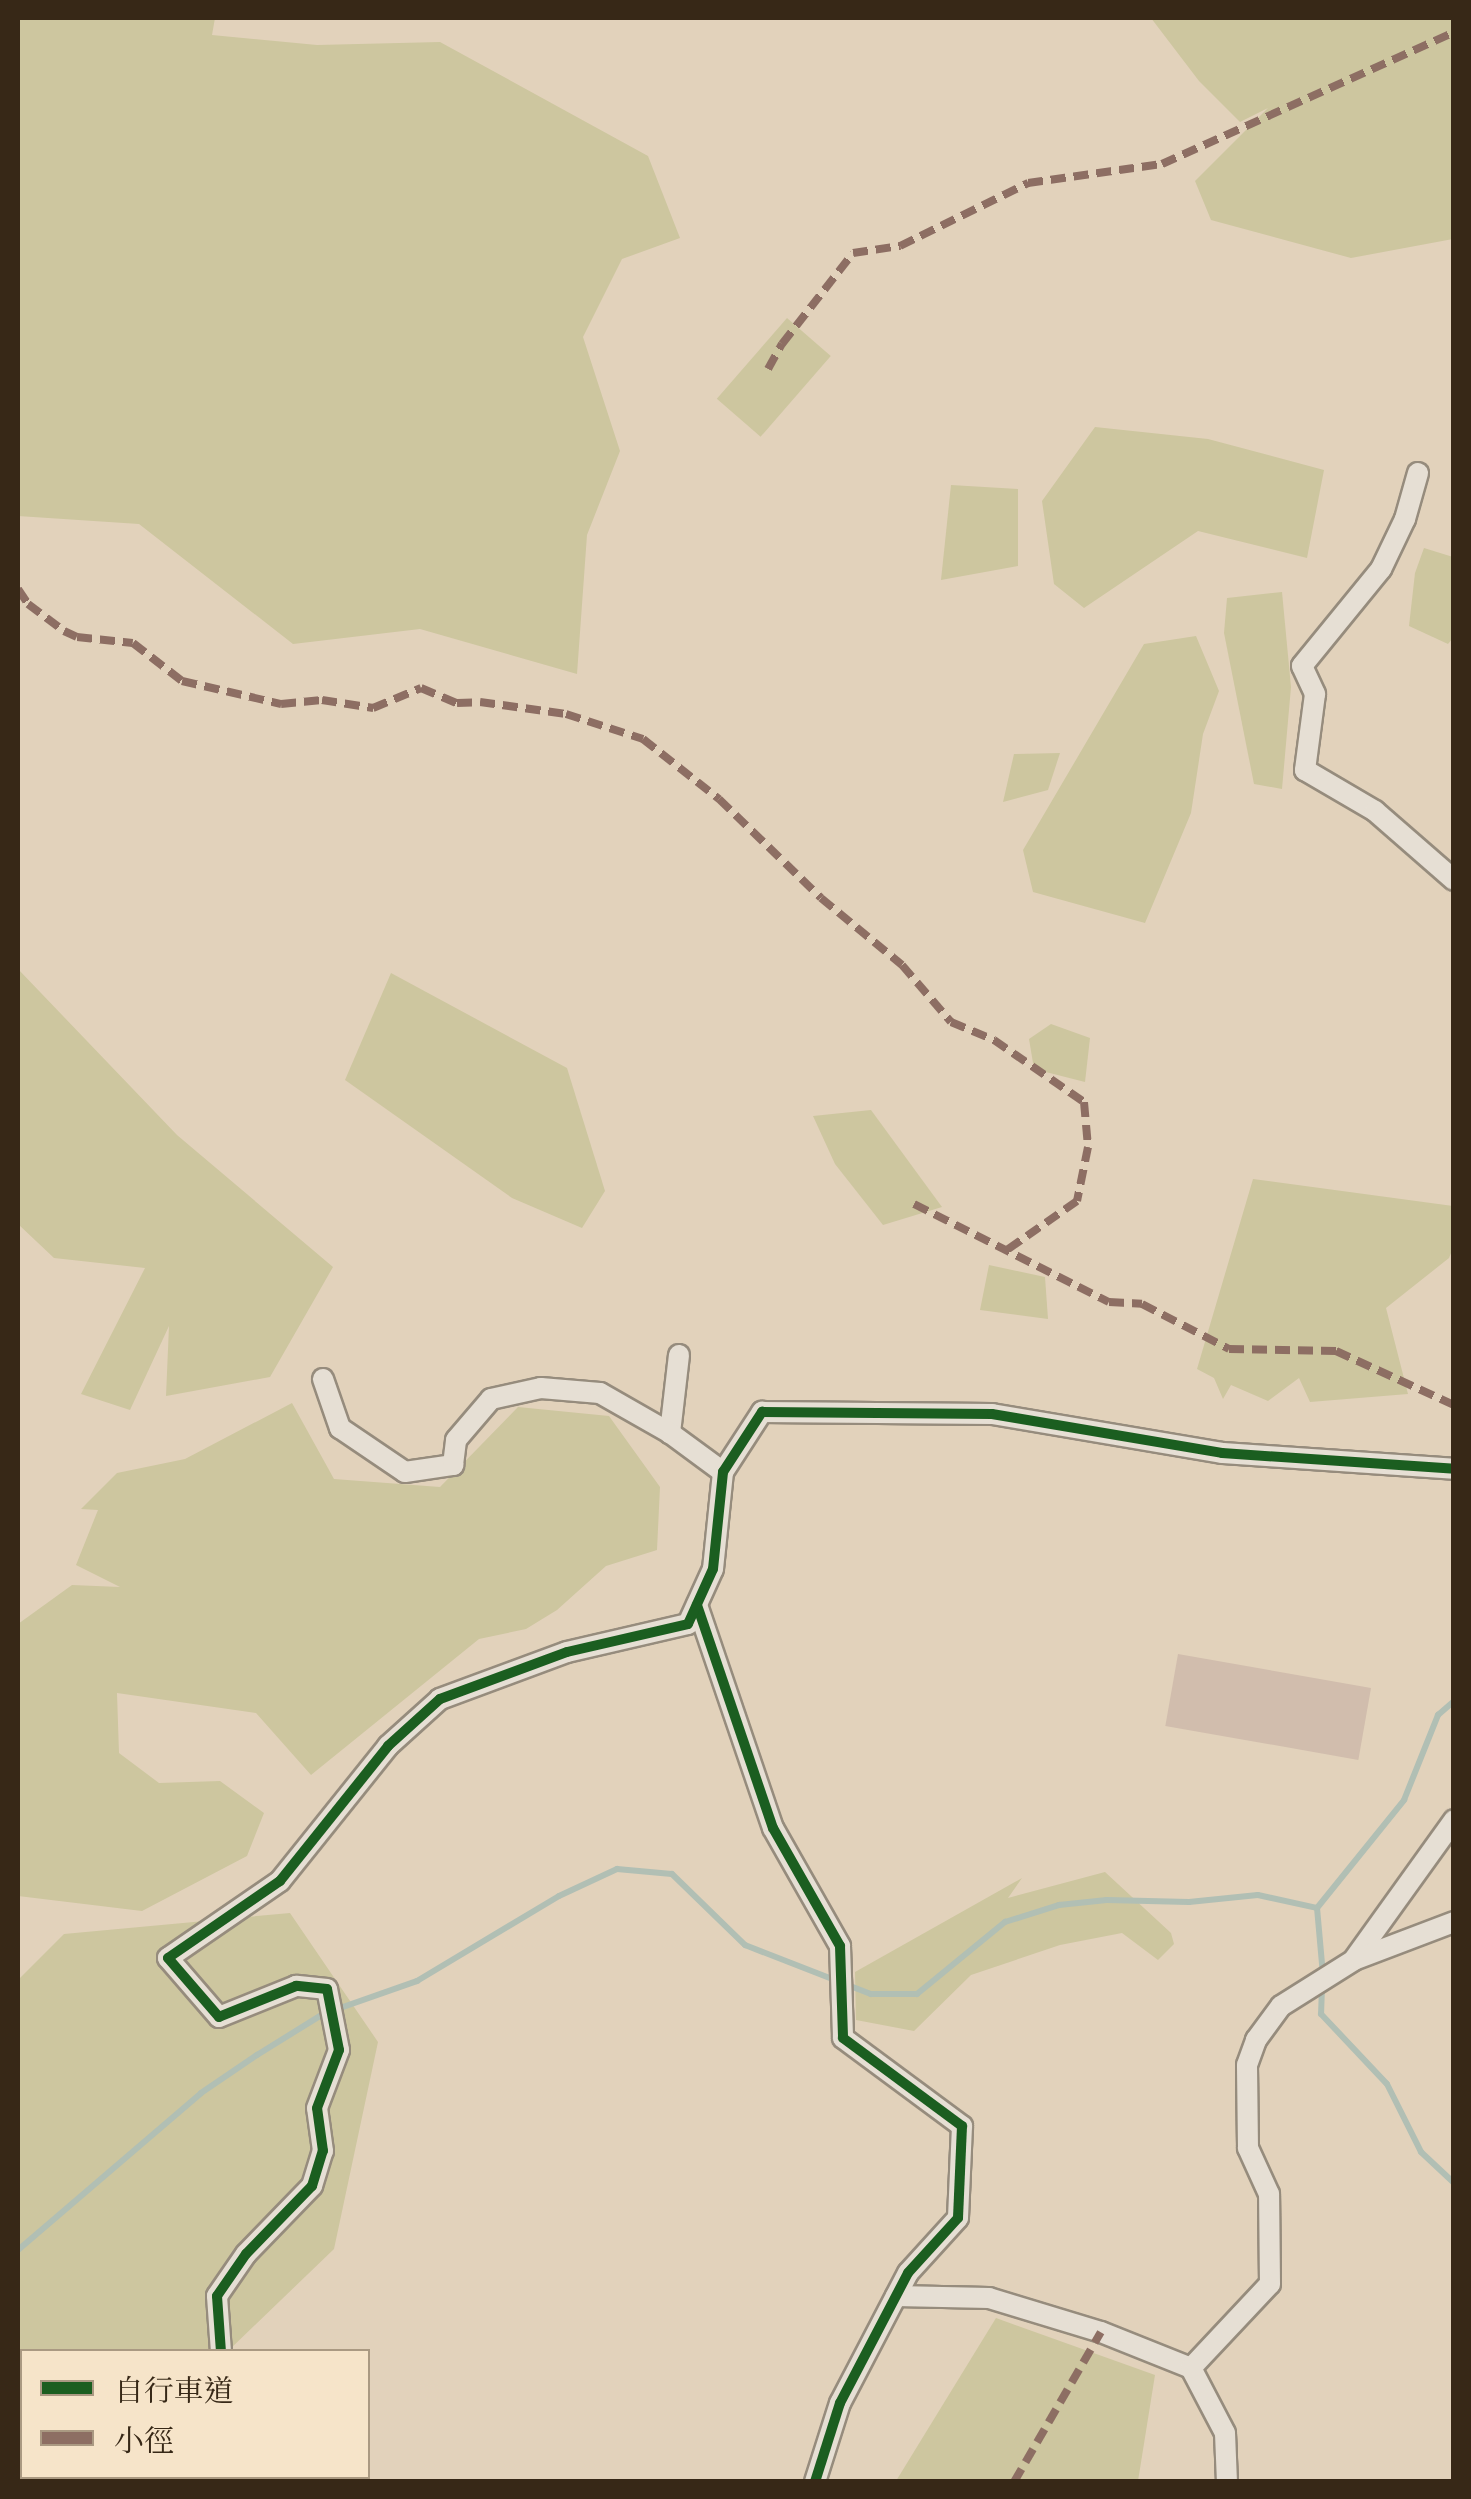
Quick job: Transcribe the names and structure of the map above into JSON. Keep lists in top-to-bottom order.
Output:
{
  "legend": ["自行車道", "小徑"]
}
